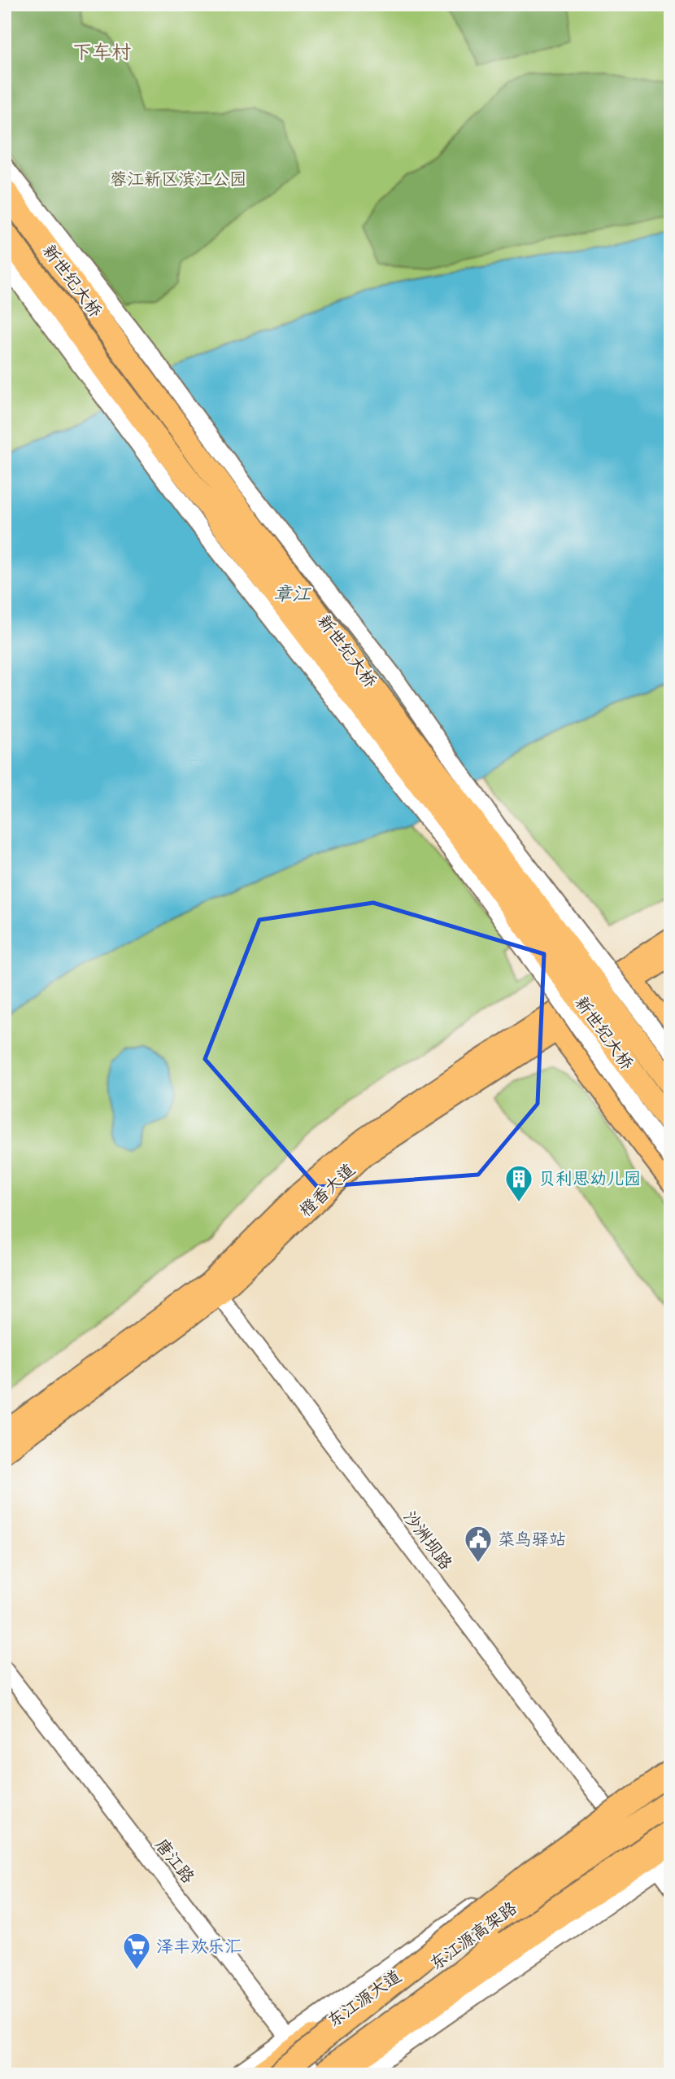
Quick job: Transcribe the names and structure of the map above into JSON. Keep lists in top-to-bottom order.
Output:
{
  "streets": {
    "highway": ["新世纪大桥", "东江源高架路"],
    "main road": ["橙香大道", "东江源大道"],
    "street": ["沙洲坝路", "唐江路"]
  },
  "crossings": [
    ["橙香大道", "沙洲坝路"],
    ["沙洲坝路", "东江源大道"],
    ["唐江路", "东江源高架路"],
    ["唐江路", "东江源大道"]
  ],
  "districts": ["下车村"],
  "water": ["章江"],
  "parks": ["蓉江新区滨江公园"],
  "places": {
    "building": ["贝利思幼儿园"],
    "public building": ["菜鸟驿站"],
    "supermarket": ["泽丰欢乐汇"]
  }
}
